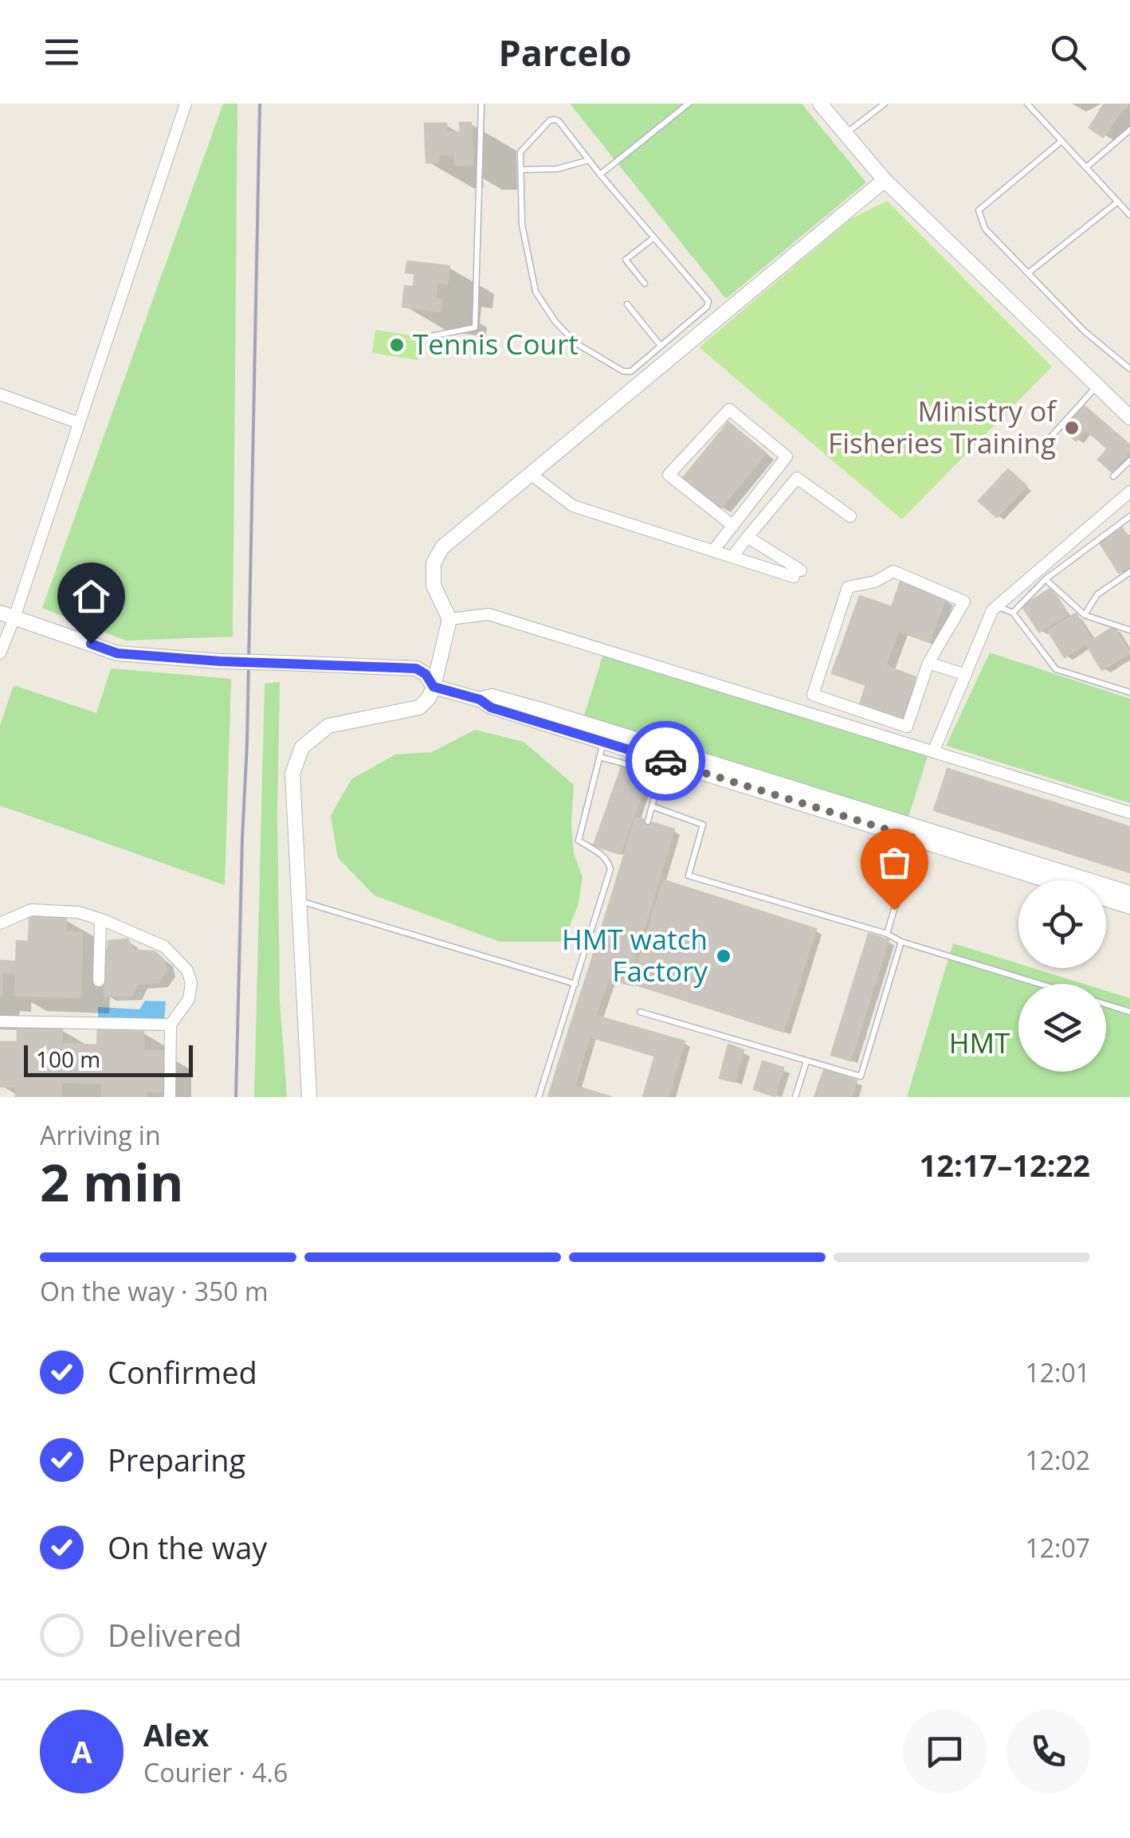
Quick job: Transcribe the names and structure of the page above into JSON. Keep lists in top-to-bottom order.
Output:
{
  "parks": ["HMT"],
  "places": ["Tennis Court", "Ministry of Fisheries Training", "HMT watch Factory"],
  "scale_bar": "100 m",
  "page": {
    "header": "Parcelo",
    "scale": "100 m",
    "heading": ["2 min", "Arriving in", "12:17–12:22"],
    "panel": ["Alex", "Courier · 4.6"],
    "bar": "On the way · 350 m",
    "list": [
      ["Confirmed", "12:01"],
      ["Preparing", "12:02"],
      ["On the way", "12:07"],
      "Delivered"
    ],
    "round": "A"
  }
}
